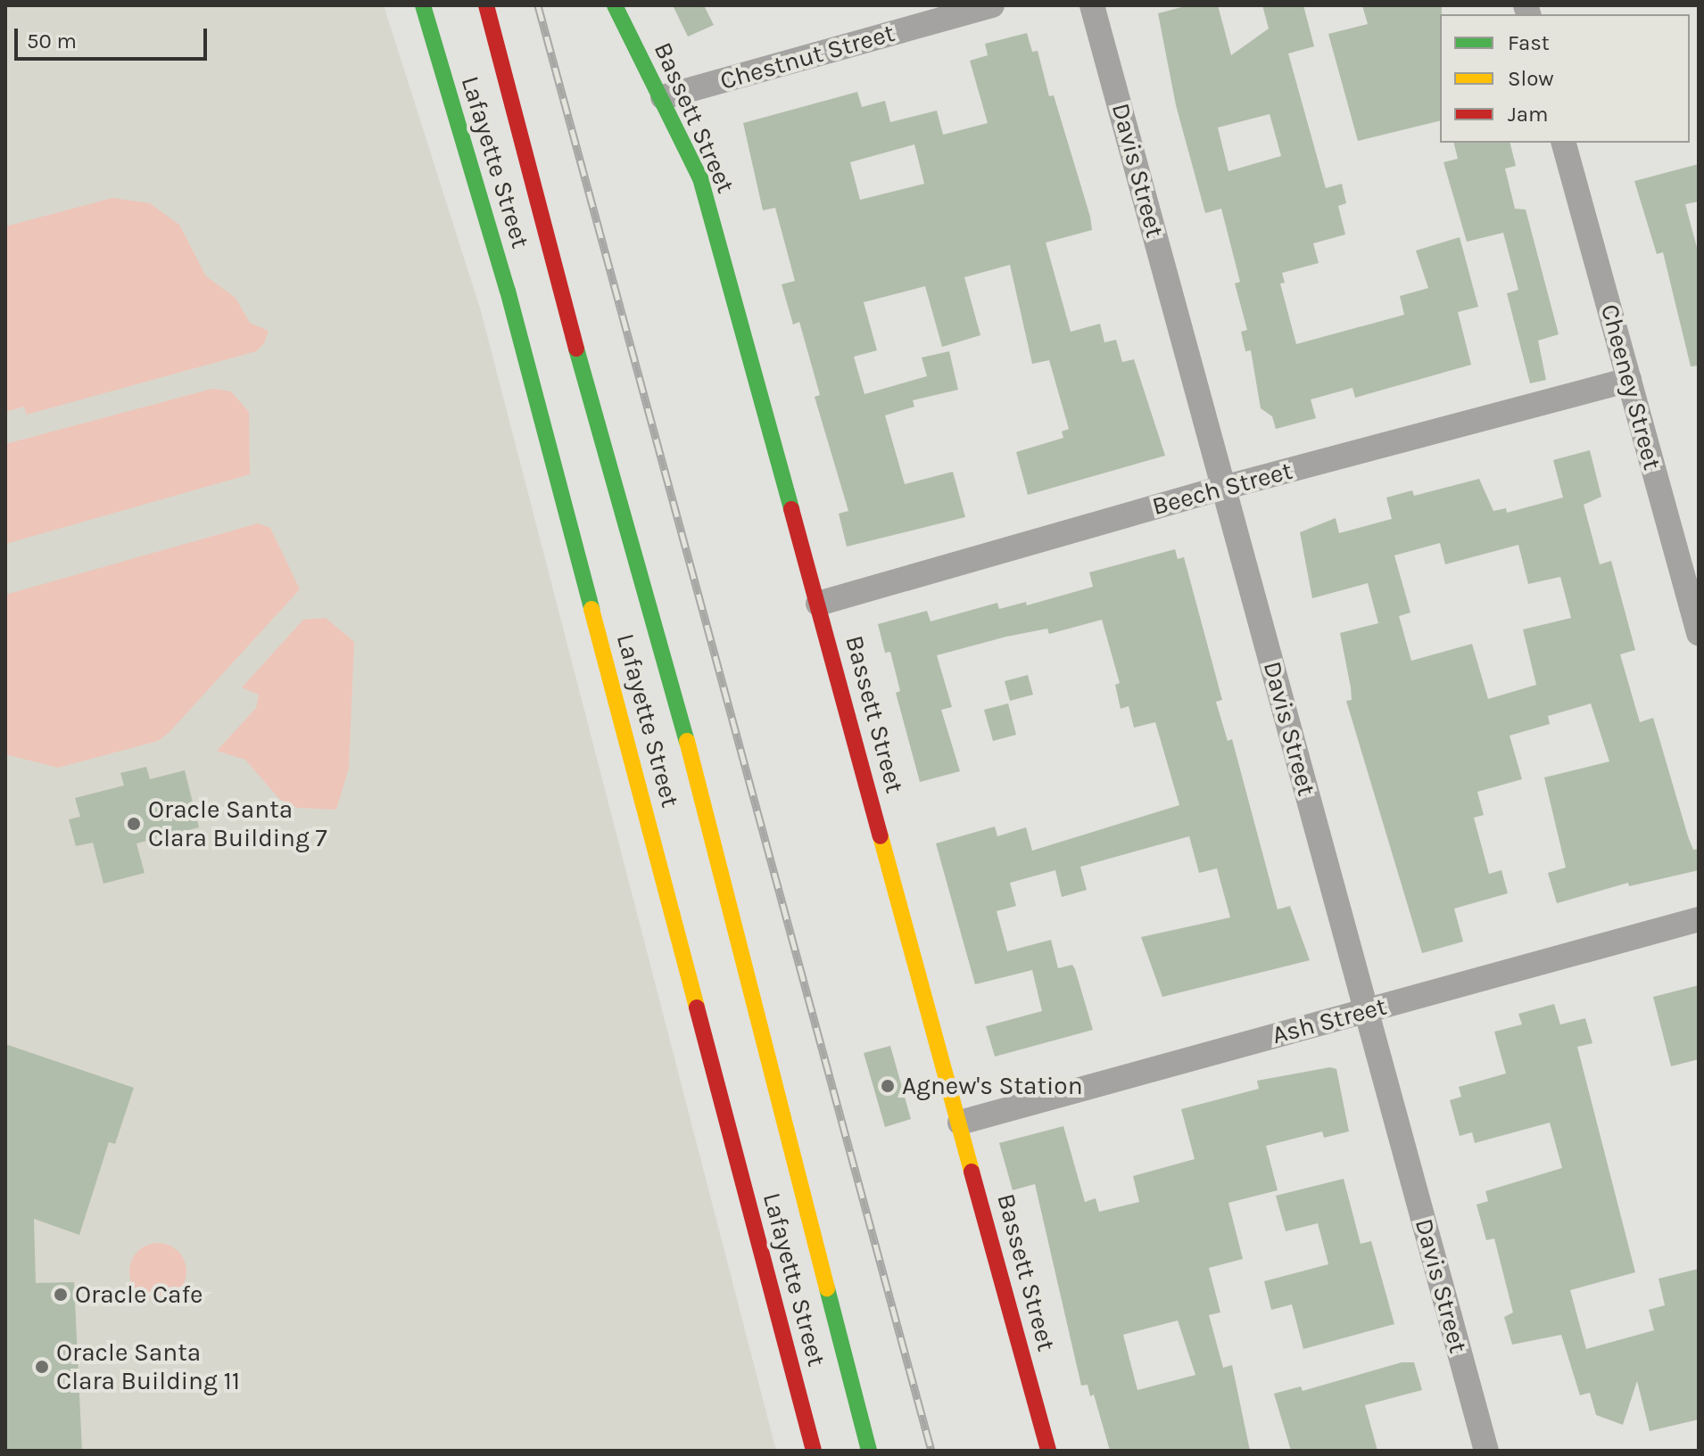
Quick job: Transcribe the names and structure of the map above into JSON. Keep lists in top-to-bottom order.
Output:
{
  "streets": {
    "main road": ["Bassett Street", "Lafayette Street"],
    "street": [
      "Chestnut Street",
      "Davis Street",
      "Cheeney Street",
      "Beech Street",
      "Ash Street"
    ]
  },
  "crossings": [
    ["Chestnut Street", "Bassett Street"],
    ["Bassett Street", "Beech Street"],
    ["Bassett Street", "Ash Street"],
    ["Davis Street", "Beech Street"],
    ["Davis Street", "Ash Street"],
    ["Cheeney Street", "Beech Street"]
  ],
  "places": [
    "Oracle Santa Clara Building 7",
    "Agnew's Station",
    "Oracle Cafe",
    "Oracle Santa Clara Building 11"
  ],
  "legend": ["Fast", "Slow", "Jam"],
  "scale_bar": "50 m"
}
